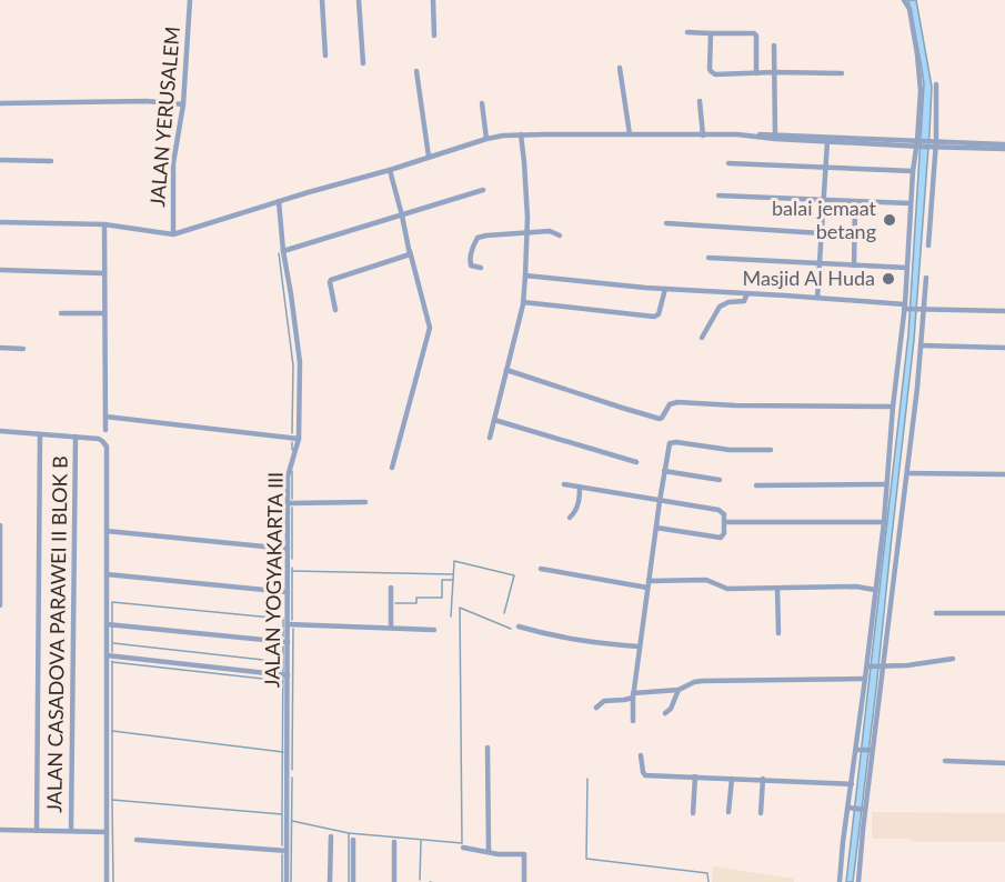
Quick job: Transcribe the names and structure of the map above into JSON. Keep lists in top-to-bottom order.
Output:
{
  "streets": {
    "street": ["JALAN YERUSALEM", "JALAN YOGYAKARTA III", "JALAN CASADOVA PARAWEI II BLOK B"]
  },
  "places": ["balai jemaat betang", "Masjid Al Huda"]
}
